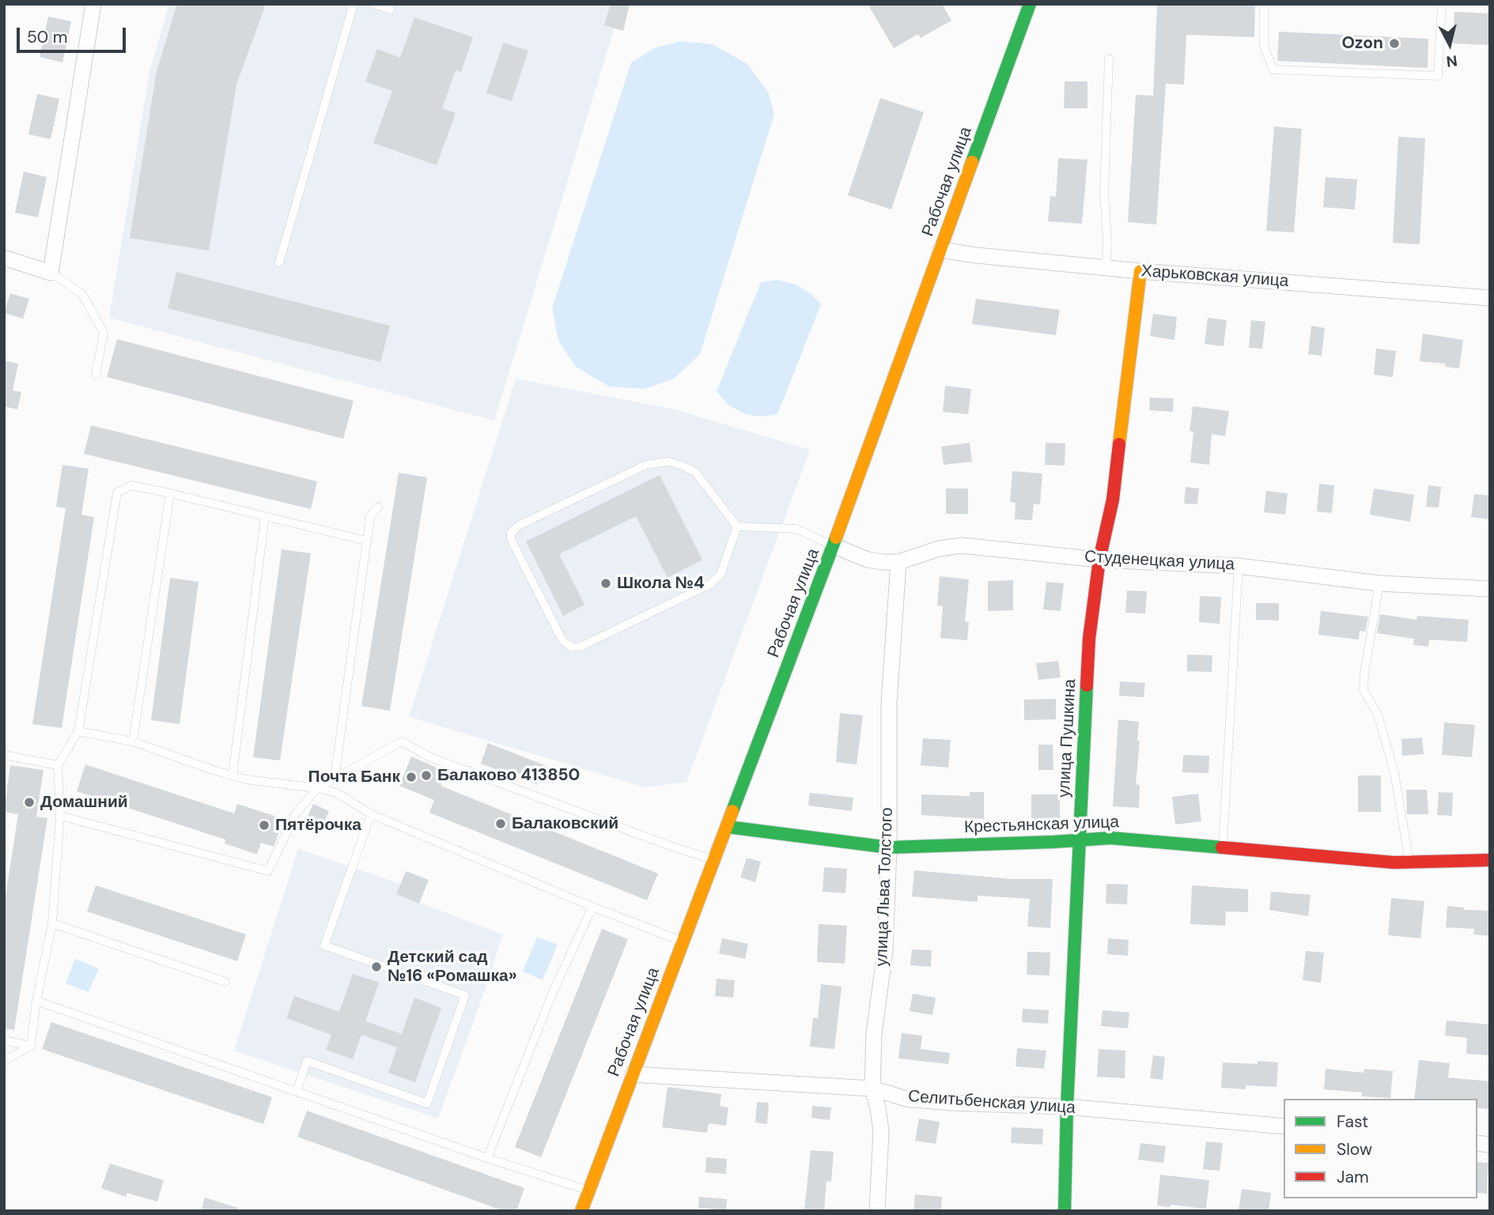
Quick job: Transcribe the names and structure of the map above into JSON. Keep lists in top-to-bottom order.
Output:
{
  "streets": {
    "street": [
      "Рабочая улица",
      "Харьковская улица",
      "Студенецкая улица",
      "улица Пушкина",
      "Крестьянская улица",
      "улица Льва Толстого",
      "Селитьбенская улица"
    ]
  },
  "crossings": [
    ["Рабочая улица", "Харьковская улица"],
    ["Рабочая улица", "Студенецкая улица"],
    ["Рабочая улица", "Крестьянская улица"],
    ["Рабочая улица", "Селитьбенская улица"],
    ["Харьковская улица", "улица Пушкина"],
    ["Студенецкая улица", "улица Пушкина"],
    ["Студенецкая улица", "улица Льва Толстого"],
    ["улица Пушкина", "Крестьянская улица"],
    ["улица Пушкина", "Селитьбенская улица"],
    ["Крестьянская улица", "улица Льва Толстого"],
    ["улица Льва Толстого", "Селитьбенская улица"]
  ],
  "places": [
    "Ozon",
    "Школа №4",
    "Балаково 413850",
    "Почта Банк",
    "Домашний",
    "Балаковский",
    "Пятёрочка",
    "Детский сад №16 «Ромашка»"
  ],
  "legend": ["Fast", "Slow", "Jam"],
  "scale_bar": "50 m",
  "north": "bottom"
}
